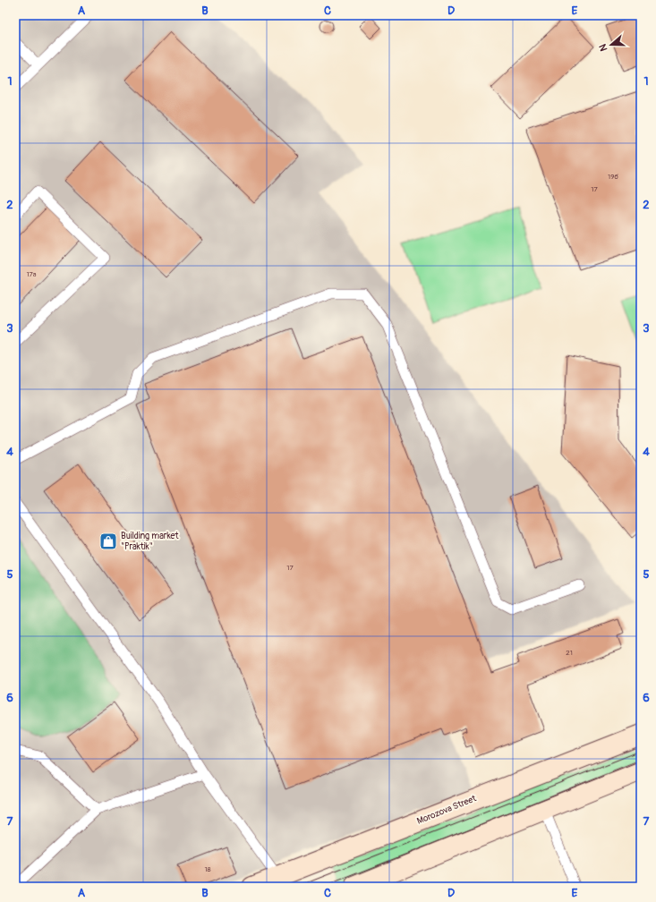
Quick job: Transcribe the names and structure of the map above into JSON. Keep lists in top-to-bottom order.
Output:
{
  "streets": {
    "main road": ["Morozova Street"]
  },
  "places": {
    "shop": ["Building market \"Praktik\""]
  },
  "house_numbers": [
    "19б",
    "17",
    "17а",
    "17",
    "21",
    "18"
  ],
  "north": "left",
  "grid": {
    "columns": [
      "A",
      "B",
      "C",
      "D",
      "E"
    ],
    "rows": [
      "1",
      "2",
      "3",
      "4",
      "5",
      "6",
      "7"
    ]
  }
}
